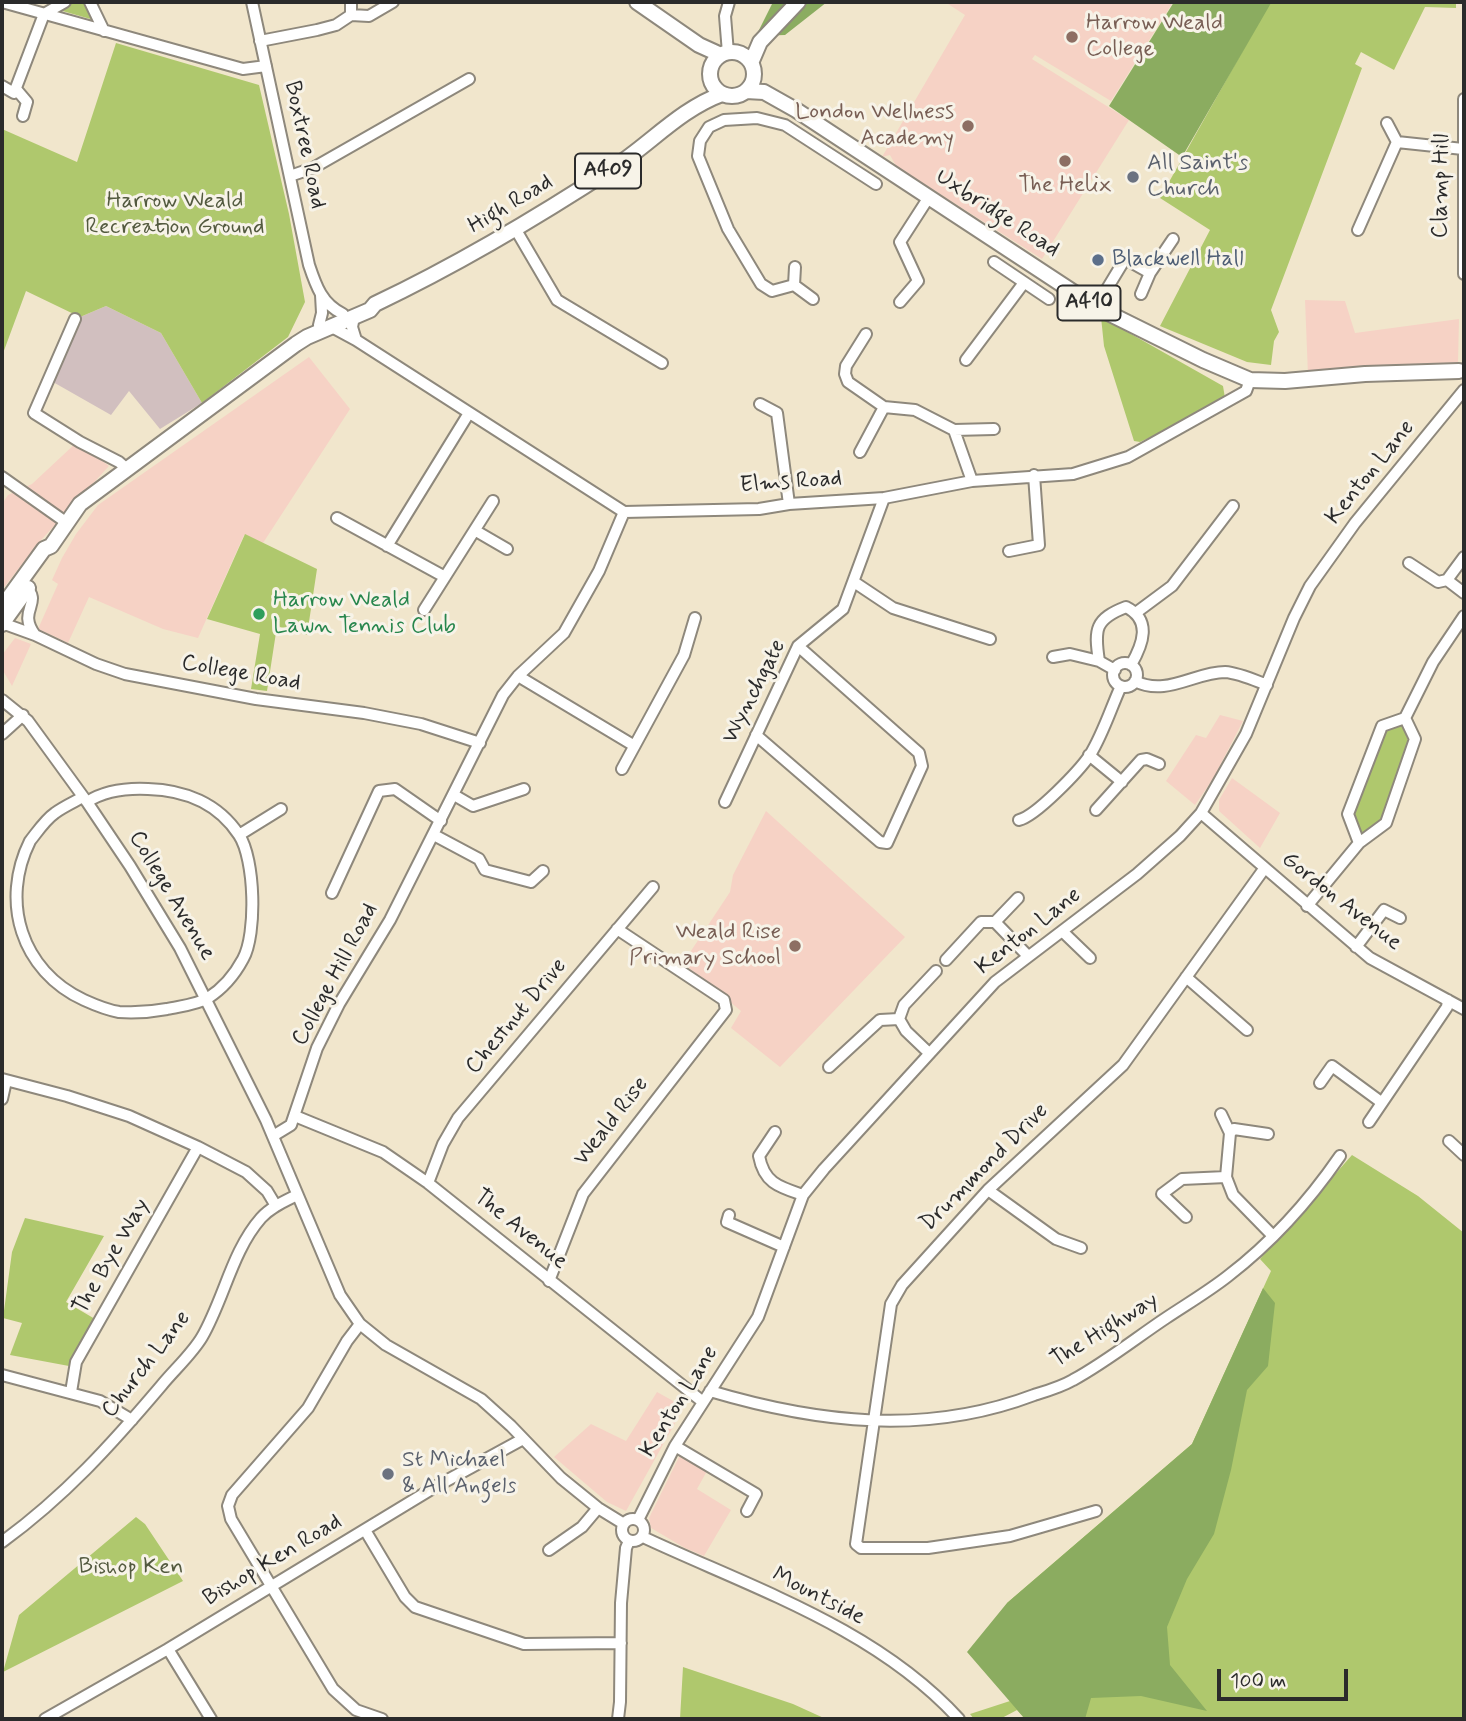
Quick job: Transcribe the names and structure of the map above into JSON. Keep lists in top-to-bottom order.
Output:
{
  "streets": {
    "main road": [
      "A409",
      "High Road",
      "Uxbridge Road",
      "A410"
    ],
    "street": [
      "Boxtree Road",
      "Clamp Hill",
      "Kenton Lane",
      "Elms Road",
      "College Road",
      "Wynchgate",
      "College Avenue",
      "Gordon Avenue",
      "College Hill Road",
      "Chestnut Drive",
      "Weald Rise",
      "Drummond Drive",
      "The Avenue",
      "The Bye Way",
      "The Highway",
      "Church Lane",
      "Bishop Ken Road",
      "Mountside"
    ]
  },
  "crossings": [
    ["Boxtree Road", "High Road"],
    ["High Road", "Uxbridge Road"],
    ["High Road", "College Road"],
    ["Uxbridge Road", "Elms Road"],
    ["Kenton Lane", "Gordon Avenue"],
    ["Kenton Lane", "The Avenue"],
    ["Kenton Lane", "The Highway"],
    ["Kenton Lane", "Mountside"],
    ["Elms Road", "Wynchgate"],
    ["Elms Road", "College Hill Road"],
    ["College Road", "College Hill Road"],
    ["College Avenue", "College Hill Road"],
    ["Gordon Avenue", "Drummond Drive"],
    ["College Hill Road", "The Avenue"],
    ["Chestnut Drive", "Weald Rise"],
    ["Chestnut Drive", "The Avenue"],
    ["Weald Rise", "The Avenue"],
    ["Drummond Drive", "The Highway"]
  ],
  "parks": ["Harrow Weald Recreation Ground", "Bishop Ken"],
  "places": [
    "Harrow Weald College",
    "London Wellness Academy",
    "The Helix",
    "All Saint's Church",
    "Blackwell Hall",
    "Harrow Weald Lawn Tennis Club",
    "Weald Rise Primary School",
    "St Michael & All Angels"
  ],
  "scale_bar": "100 m"
}
